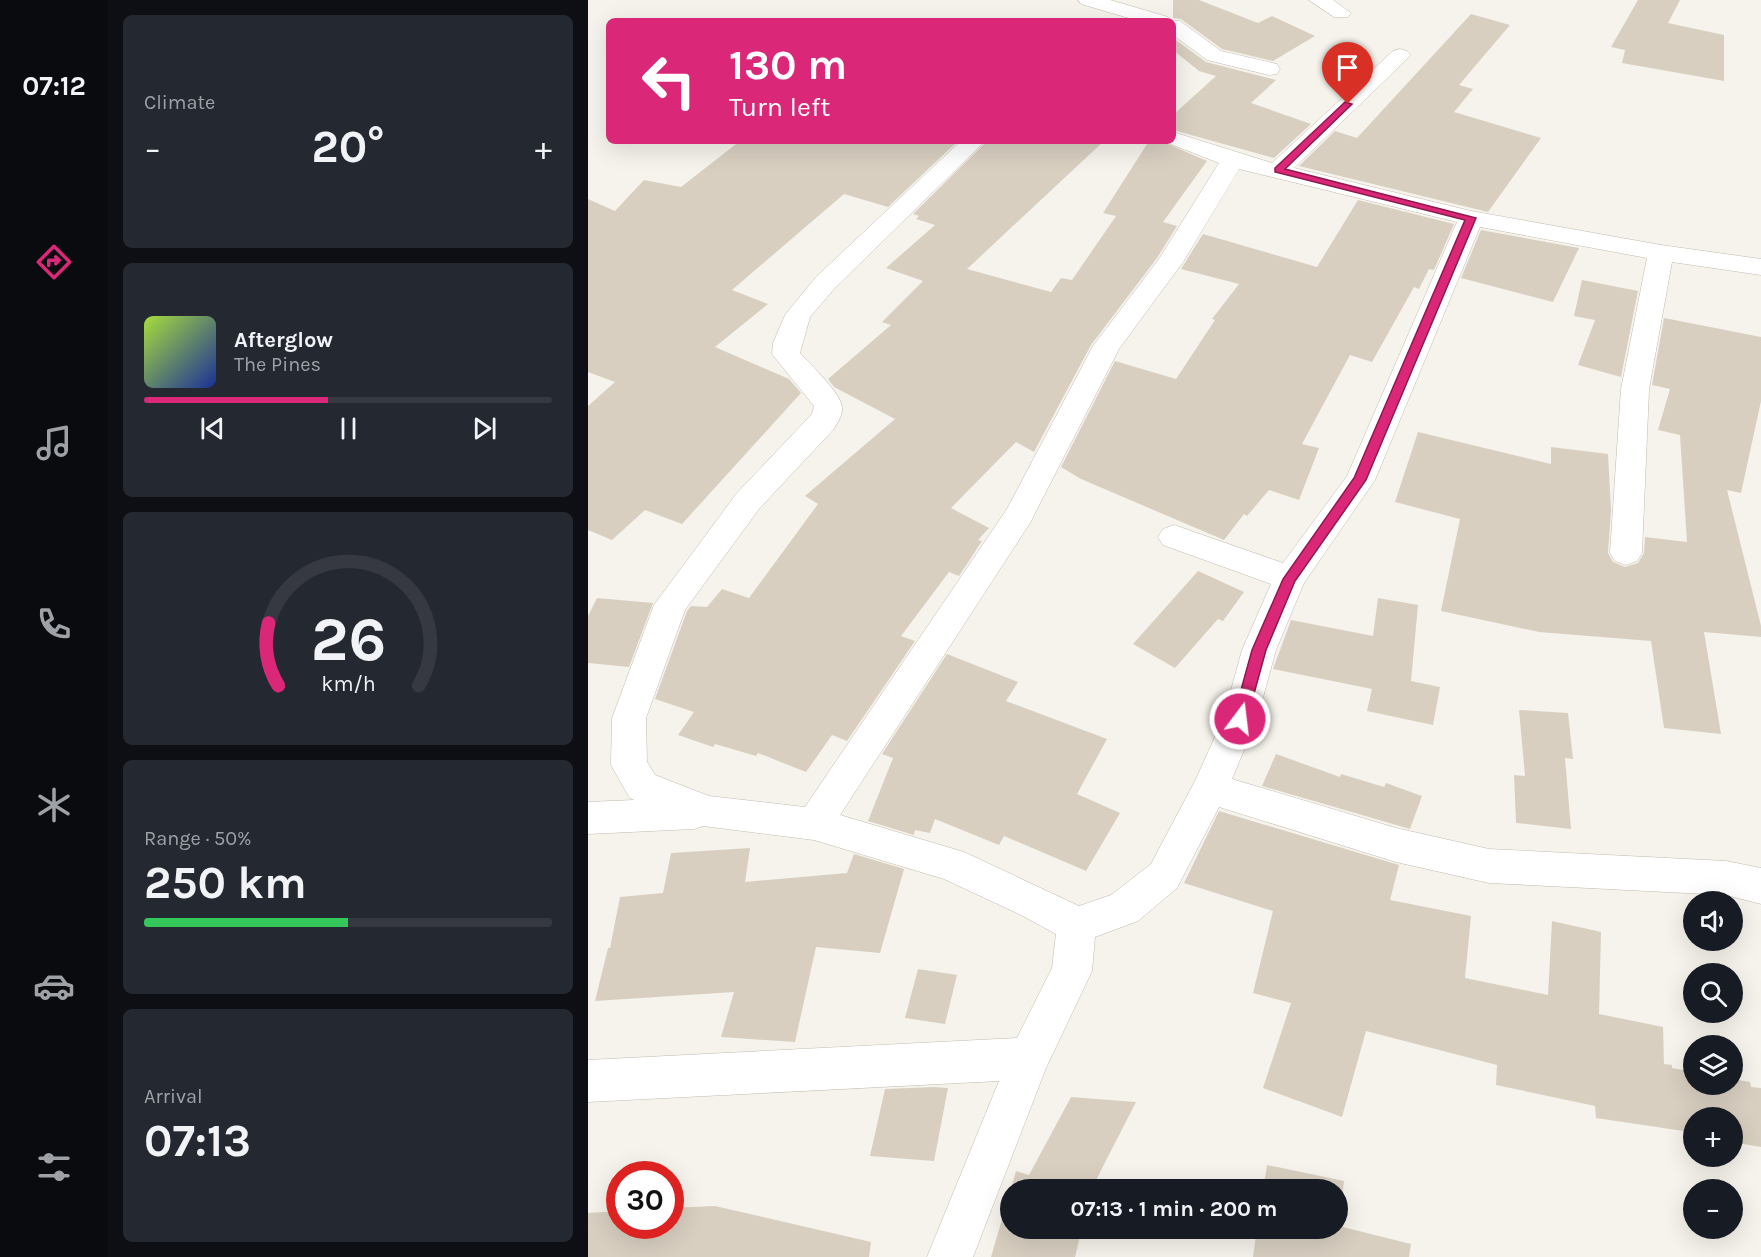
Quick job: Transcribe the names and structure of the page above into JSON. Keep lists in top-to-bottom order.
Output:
{
  "page": {
    "tabs": "07:12",
    "tile": [
      "Climate",
      ["Range · 50%", "250 km"],
      ["Arrival", "07:13"]
    ],
    "turn": ["130 m", "Turn left"],
    "heat": ["−", "20°", "+"],
    "song": ["Afterglow", "The Pines"],
    "map_buttons": ["+", "−"],
    "limit": "30",
    "trip": "07:13 · 1 min · 200 m",
    "gauge": ["26", "km/h"]
  }
}
